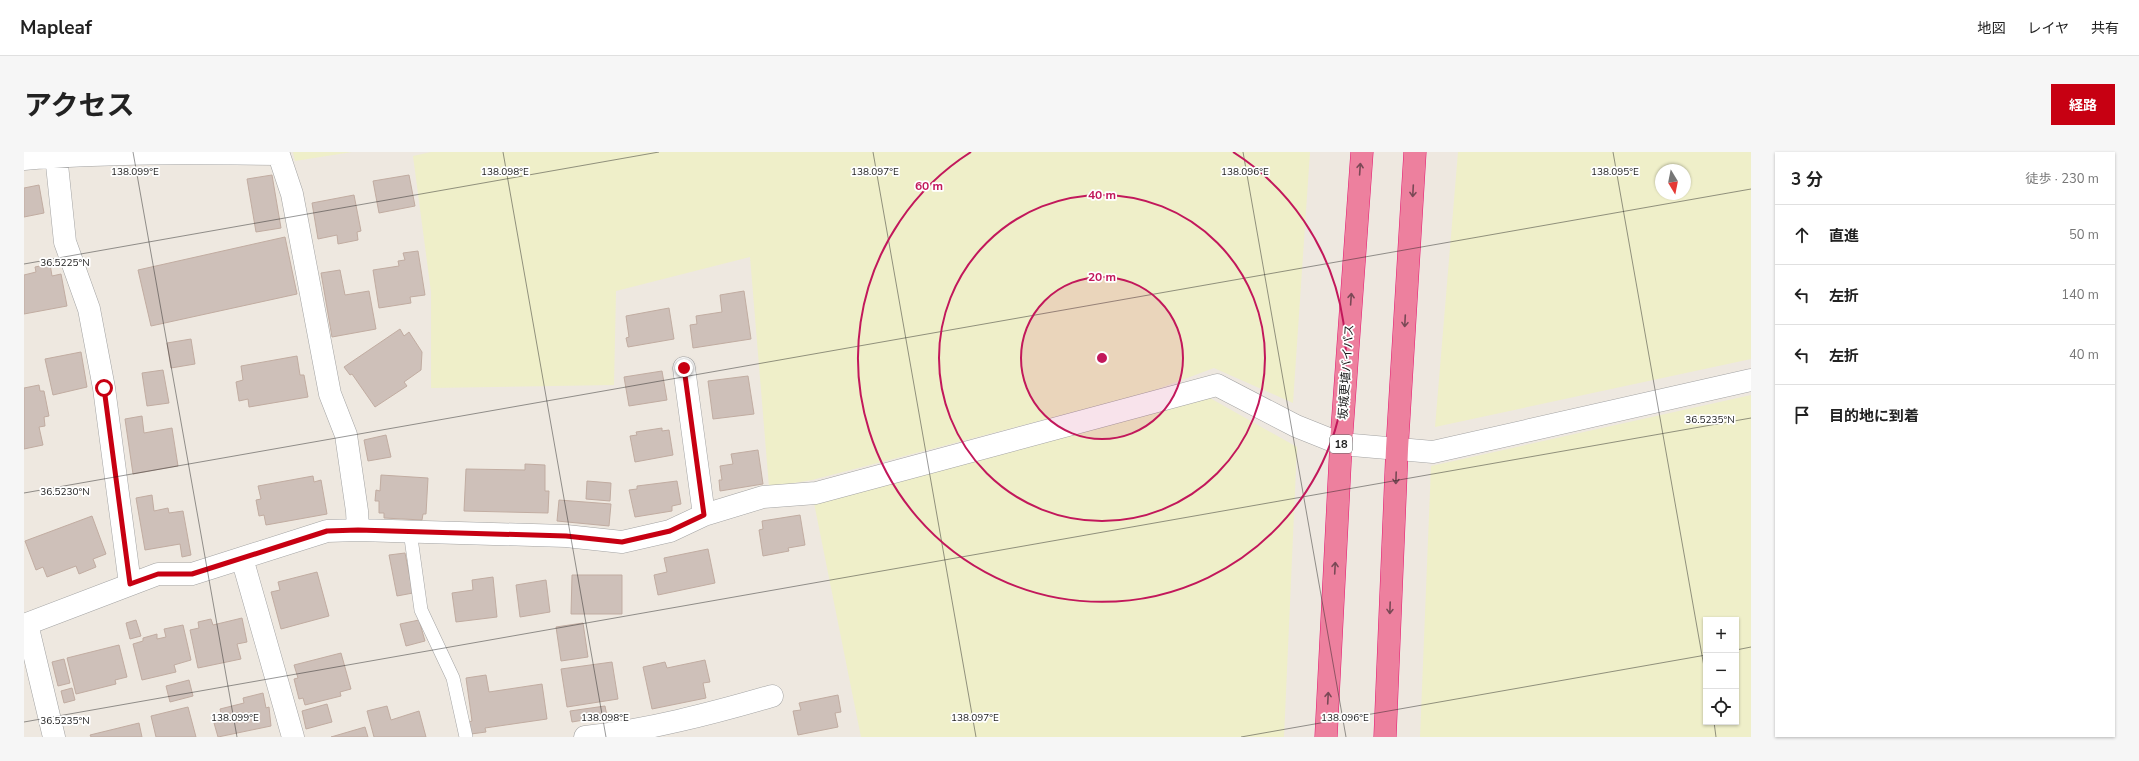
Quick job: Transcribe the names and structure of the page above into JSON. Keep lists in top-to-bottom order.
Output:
{
  "streets": {
    "highway": ["坂城更埴バイパス", "18"]
  },
  "north": "bottom",
  "page": {
    "header": "Mapleaf",
    "nav": ["地図", "レイヤ", "共有"],
    "title": "アクセス",
    "buttons": "経路",
    "heading": ["3 分", "徒歩 · 230 m"],
    "list": [
      ["直進", "50 m"],
      ["左折", "140 m"],
      ["左折", "40 m"],
      "目的地に到着"
    ],
    "map_buttons": ["+", "−"]
  },
  "coordinates": [
    "138.099°E",
    "138.098°E",
    "138.097°E",
    "138.096°E",
    "138.095°E",
    "36.5225°N",
    "36.5235°N",
    "36.5230°N"
  ],
  "rings": ["60 m", "40 m", "20 m"]
}
